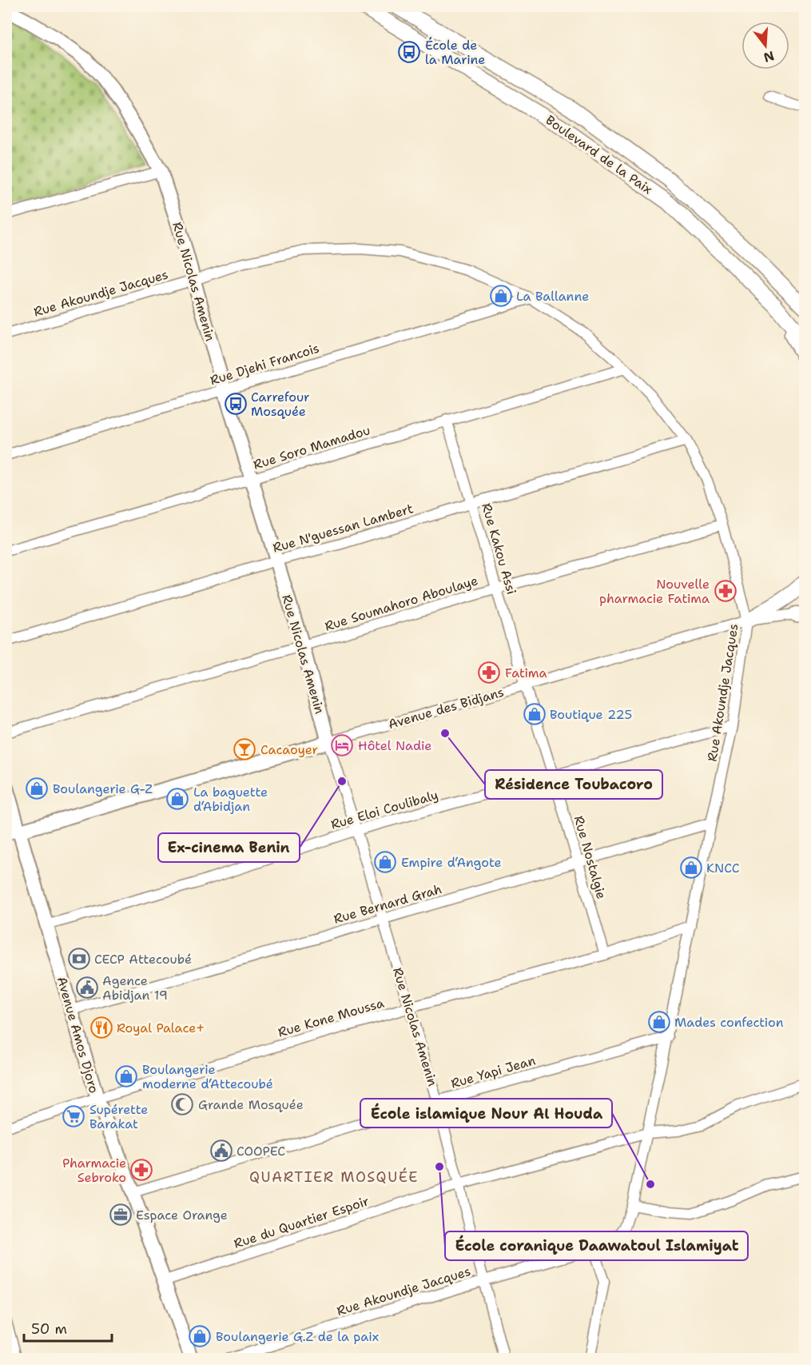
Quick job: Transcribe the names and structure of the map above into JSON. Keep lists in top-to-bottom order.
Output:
{
  "streets": {
    "main road": ["Boulevard de la Paix"],
    "street": [
      "Rue Nicolas Amenin",
      "Rue Akoundje Jacques",
      "Rue Djehi Francois",
      "Rue Soro Mamadou",
      "Rue N'guessan Lambert",
      "Rue Kakou Assi",
      "Rue Soumahoro Aboulaye",
      "Avenue des Bidjans",
      "Rue Eloi Coulibaly",
      "Rue Nostalgie",
      "Rue Bernard Grah",
      "Rue Kone Moussa",
      "Avenue Amos Djoro",
      "Rue Yapi Jean",
      "Rue du Quartier Espoir"
    ]
  },
  "crossings": [
    ["Rue Nicolas Amenin", "Rue Akoundje Jacques"],
    ["Rue Nicolas Amenin", "Rue Djehi Francois"],
    ["Rue Nicolas Amenin", "Rue Soro Mamadou"],
    ["Rue Nicolas Amenin", "Rue N'guessan Lambert"],
    ["Rue Nicolas Amenin", "Rue Soumahoro Aboulaye"],
    ["Rue Nicolas Amenin", "Avenue des Bidjans"],
    ["Rue Nicolas Amenin", "Rue Eloi Coulibaly"],
    ["Rue Nicolas Amenin", "Rue Bernard Grah"],
    ["Rue Nicolas Amenin", "Rue Kone Moussa"],
    ["Rue Nicolas Amenin", "Rue Yapi Jean"],
    ["Rue Nicolas Amenin", "Rue du Quartier Espoir"],
    ["Rue Akoundje Jacques", "Rue Djehi Francois"],
    ["Rue Akoundje Jacques", "Rue Soro Mamadou"],
    ["Rue Akoundje Jacques", "Rue N'guessan Lambert"],
    ["Rue Akoundje Jacques", "Rue Soumahoro Aboulaye"],
    ["Rue Akoundje Jacques", "Avenue des Bidjans"],
    ["Rue Akoundje Jacques", "Rue Eloi Coulibaly"],
    ["Rue Akoundje Jacques", "Rue Bernard Grah"],
    ["Rue Akoundje Jacques", "Rue Kone Moussa"],
    ["Rue Akoundje Jacques", "Rue Yapi Jean"],
    ["Rue Akoundje Jacques", "Rue du Quartier Espoir"],
    ["Rue Soro Mamadou", "Rue Kakou Assi"],
    ["Rue N'guessan Lambert", "Rue Kakou Assi"],
    ["Rue Kakou Assi", "Rue Soumahoro Aboulaye"],
    ["Rue Kakou Assi", "Avenue des Bidjans"],
    ["Rue Kakou Assi", "Rue Nostalgie"],
    ["Avenue des Bidjans", "Rue Nostalgie"],
    ["Avenue des Bidjans", "Avenue Amos Djoro"],
    ["Rue Eloi Coulibaly", "Rue Nostalgie"],
    ["Rue Eloi Coulibaly", "Avenue Amos Djoro"],
    ["Rue Nostalgie", "Rue Bernard Grah"],
    ["Rue Nostalgie", "Rue Kone Moussa"],
    ["Rue Bernard Grah", "Avenue Amos Djoro"],
    ["Rue Kone Moussa", "Avenue Amos Djoro"],
    ["Avenue Amos Djoro", "Rue Yapi Jean"],
    ["Avenue Amos Djoro", "Rue du Quartier Espoir"]
  ],
  "districts": ["QUARTIER MOSQUÉE"],
  "places": {
    "bus stop": ["École de la Marine", "Carrefour Mosquée"],
    "shop": [
      "La Ballanne",
      "Boutique 225",
      "Boulangerie G-Z",
      "La baguette d‘Abidjan",
      "Empire d‘Angote",
      "KNCC",
      "Mades confection",
      "Boulangerie moderne d‘Attecoubé",
      "Boulangerie G.Z de la paix"
    ],
    "pharmacy": ["Nouvelle pharmacie Fatima", "Fatima", "Pharmacie Sebroko"],
    "other": [
      "Résidence Toubacoro",
      "Ex-cinema Benin",
      "École coranique Daawatoul Islamiyat",
      "École islamique Nour Al Houda"
    ],
    "hotel": ["Hôtel Nadie"],
    "bar": ["Cacaoyer"],
    "bank": ["CECP Attecoubé"],
    "public building": ["Agence Abidjan 19", "COOPEC"],
    "restaurant": ["Royal Palace+"],
    "mosque": ["Grande Mosquée"],
    "supermarket": ["Supérette Barakat"],
    "office": ["Espace Orange"]
  },
  "scale_bar": "50 m",
  "north": "bottom"
}
